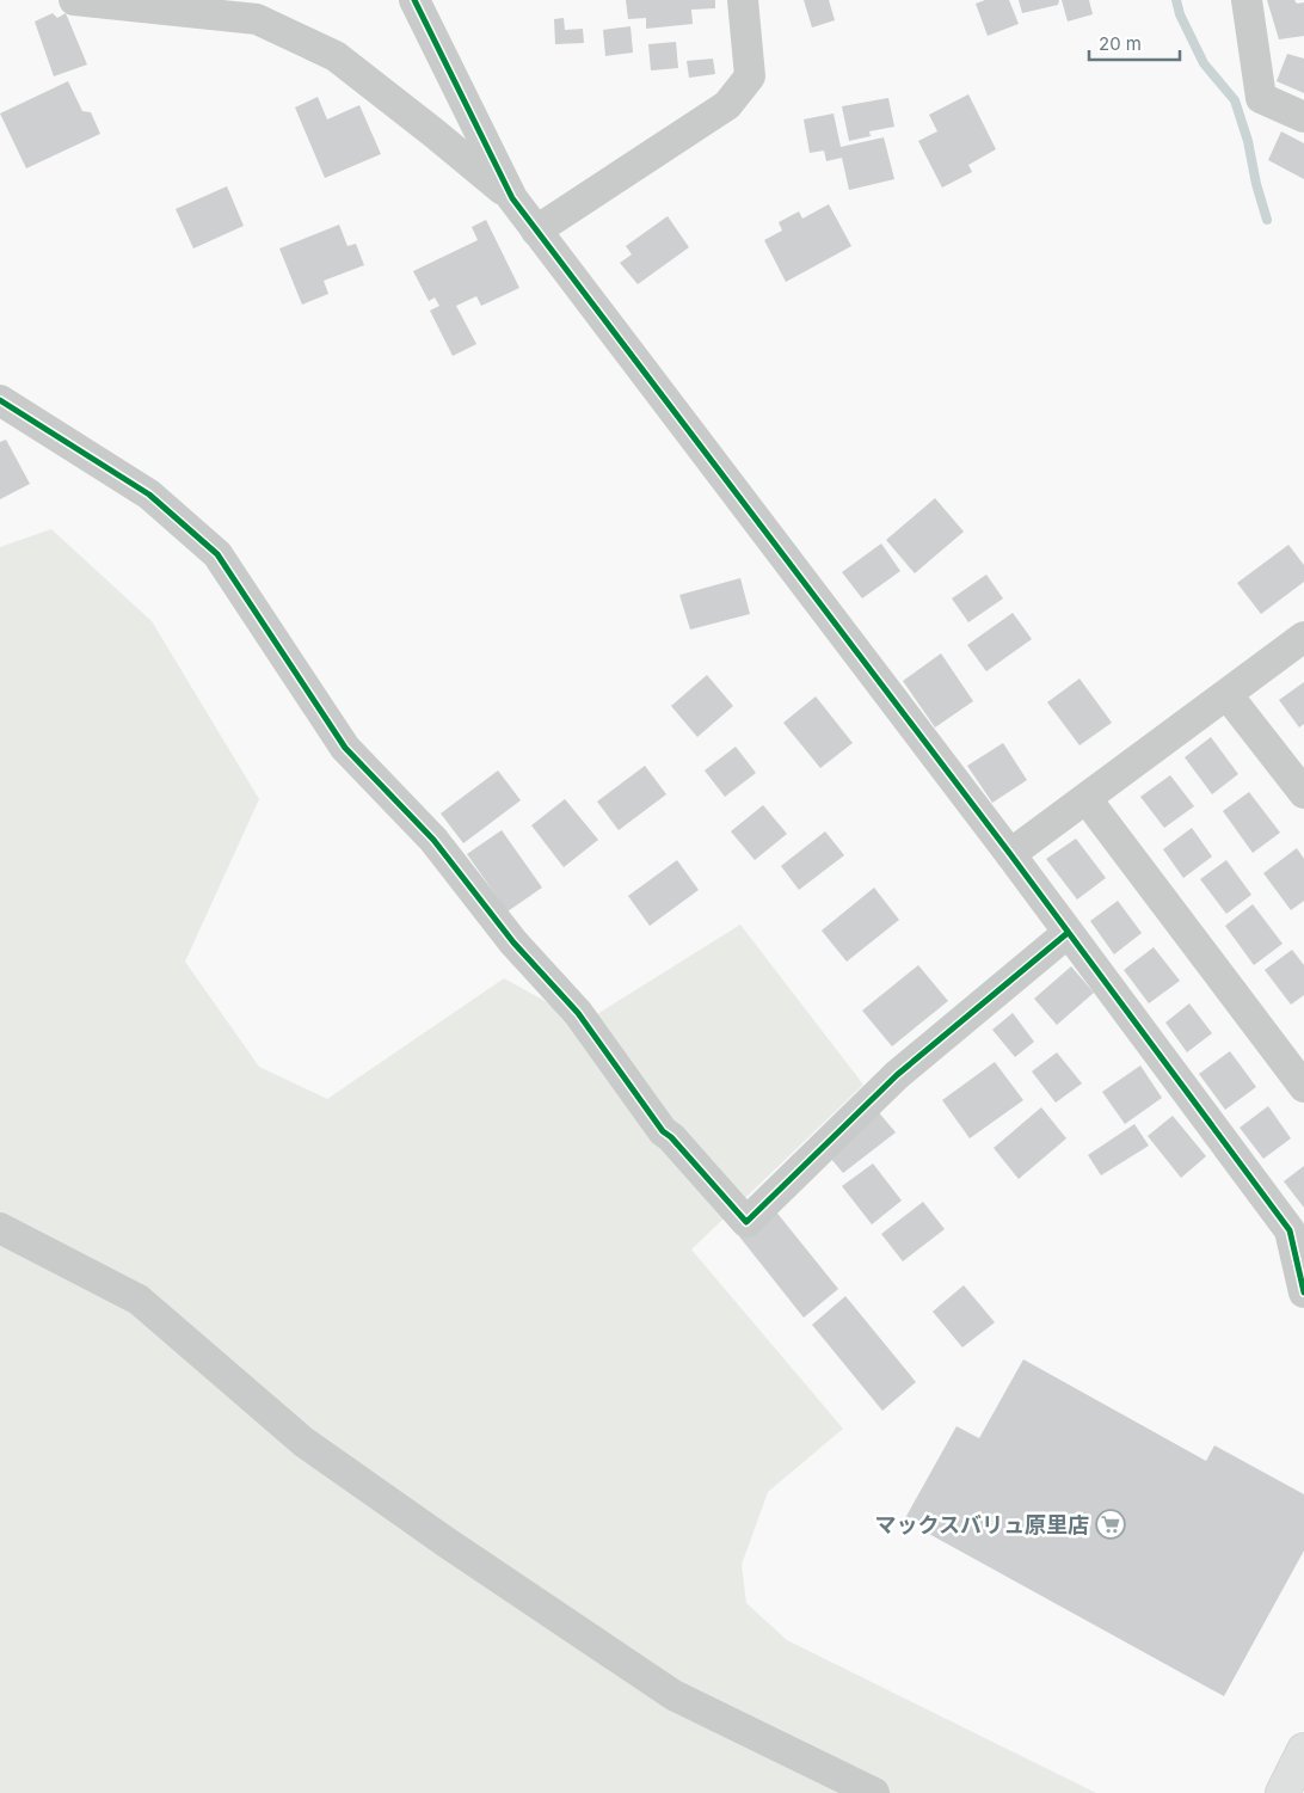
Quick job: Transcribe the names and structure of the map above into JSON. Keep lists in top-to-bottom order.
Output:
{
  "places": {
    "supermarket": ["マックスバリュ原里店"]
  },
  "scale_bar": "20 m"
}
